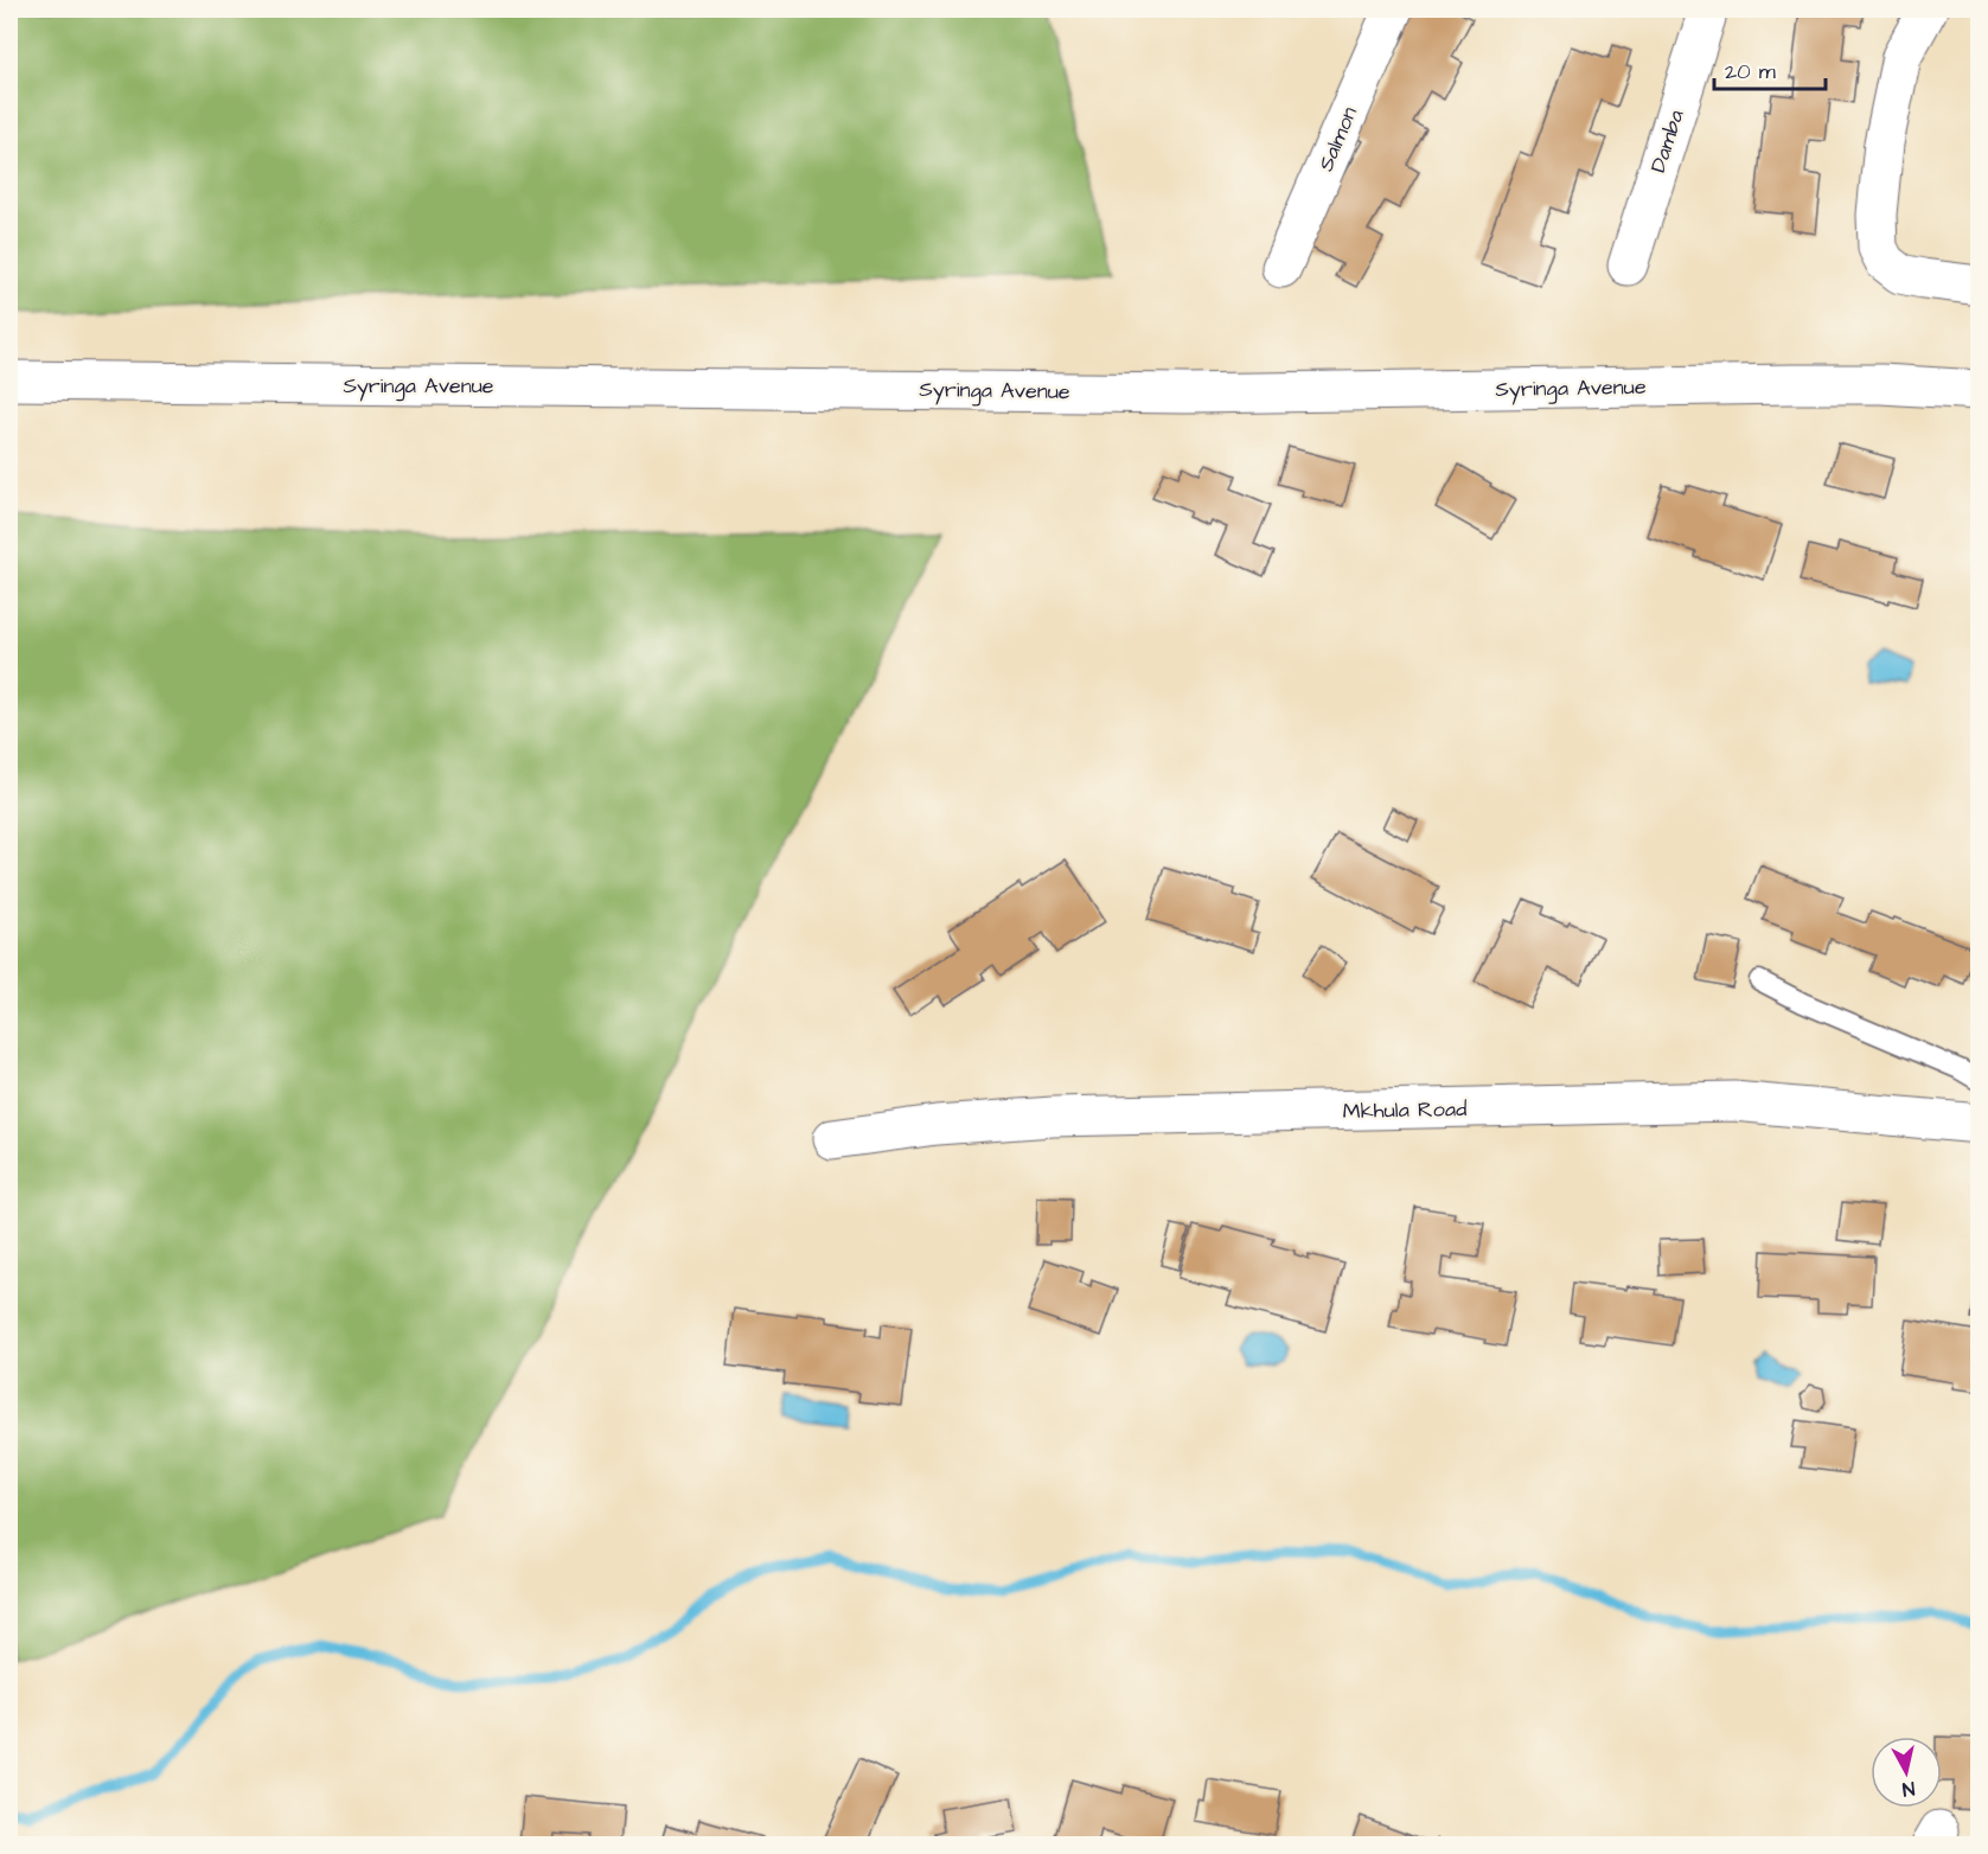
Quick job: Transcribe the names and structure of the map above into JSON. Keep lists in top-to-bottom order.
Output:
{
  "streets": {
    "street": [
      "Salmon",
      "Damba",
      "Syringa Avenue",
      "Mkhula Road"
    ]
  },
  "scale_bar": "20 m",
  "north": "bottom"
}
